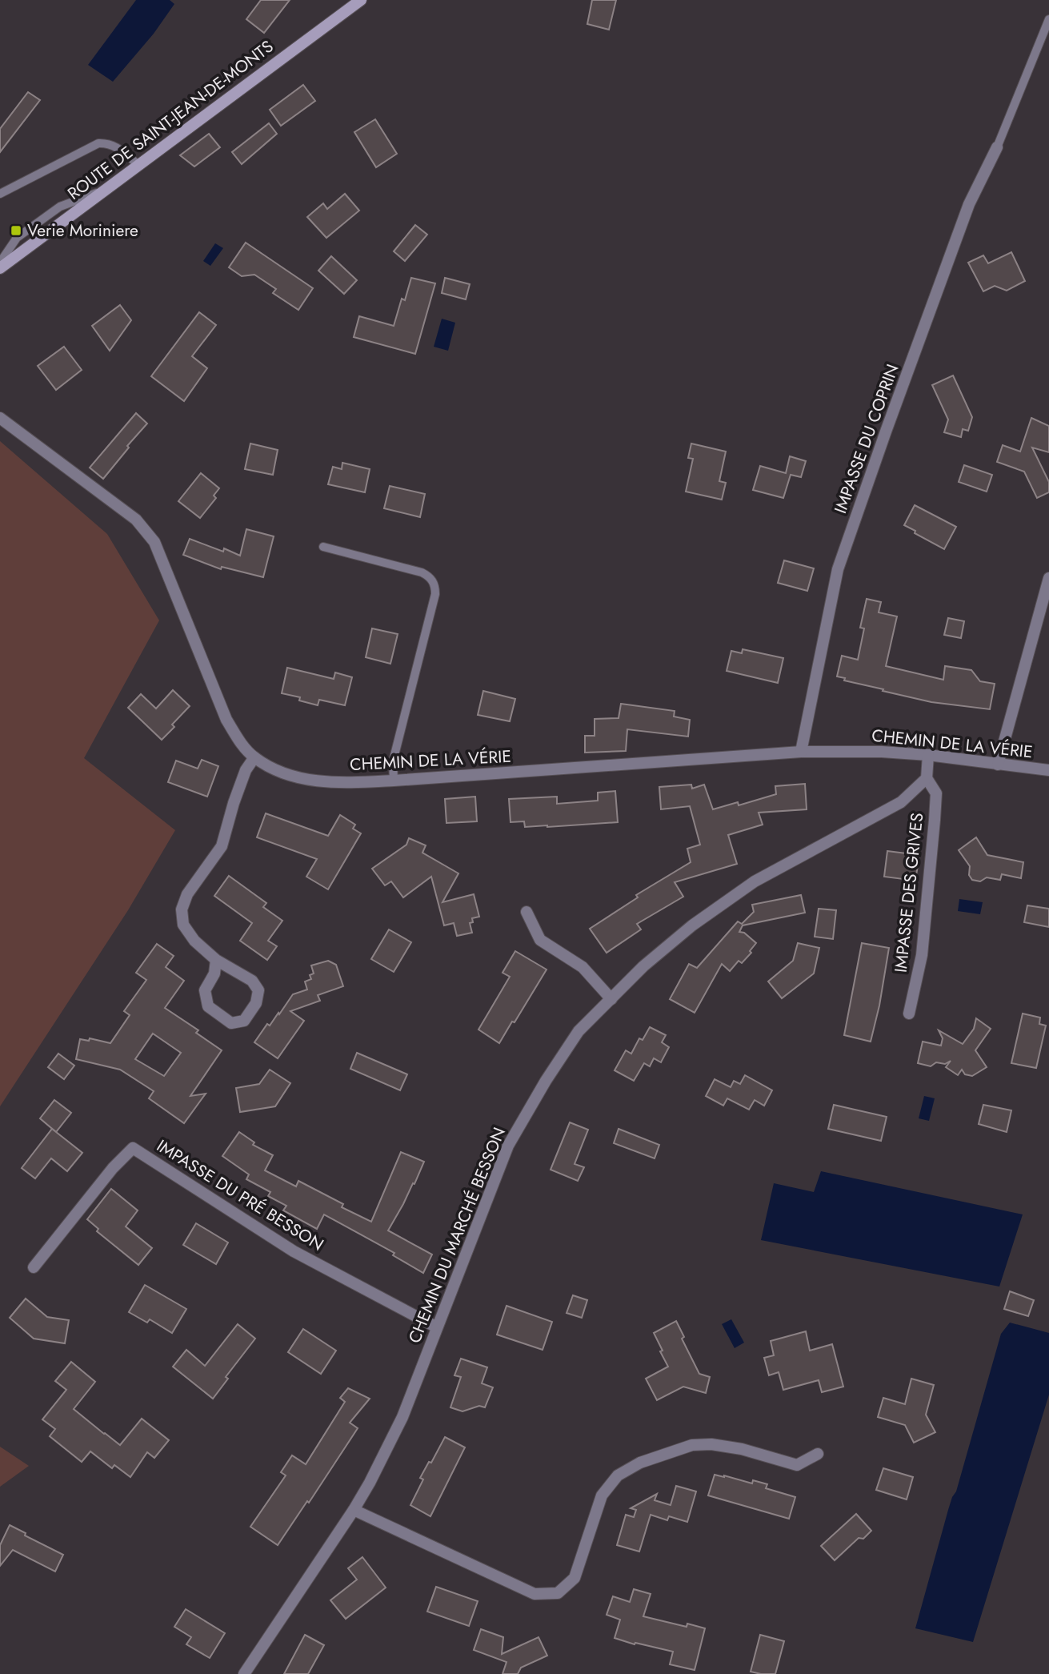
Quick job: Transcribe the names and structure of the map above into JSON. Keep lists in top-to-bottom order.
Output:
{
  "streets": {
    "main road": ["ROUTE DE SAINT-JEAN-DE-MONTS"],
    "street": [
      "IMPASSE DU COPRIN",
      "CHEMIN DE LA VÉRIE",
      "IMPASSE DES GRIVES",
      "IMPASSE DU PRÉ BESSON",
      "CHEMIN DU MARCHÉ BESSON"
    ]
  },
  "crossings": [
    ["IMPASSE DU COPRIN", "CHEMIN DE LA VÉRIE"],
    ["IMPASSE DES GRIVES", "CHEMIN DU MARCHÉ BESSON"],
    ["IMPASSE DU PRÉ BESSON", "CHEMIN DU MARCHÉ BESSON"]
  ],
  "places": {
    "transit": ["Verie Moriniere"]
  }
}
